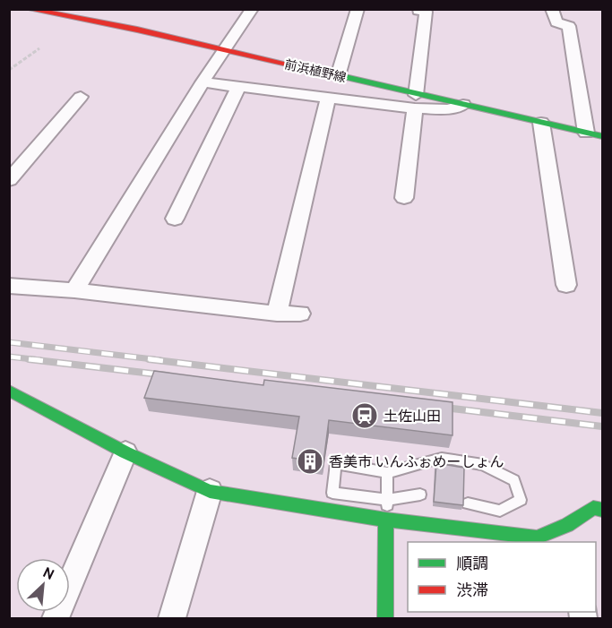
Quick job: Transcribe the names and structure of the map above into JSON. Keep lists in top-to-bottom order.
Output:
{
  "streets": {
    "main road": ["前浜植野線"]
  },
  "places": {
    "station": ["土佐山田"],
    "building": ["香美市 いんふぉめーしょん"]
  },
  "legend": ["順調", "渋滞"],
  "north": "top right"
}
